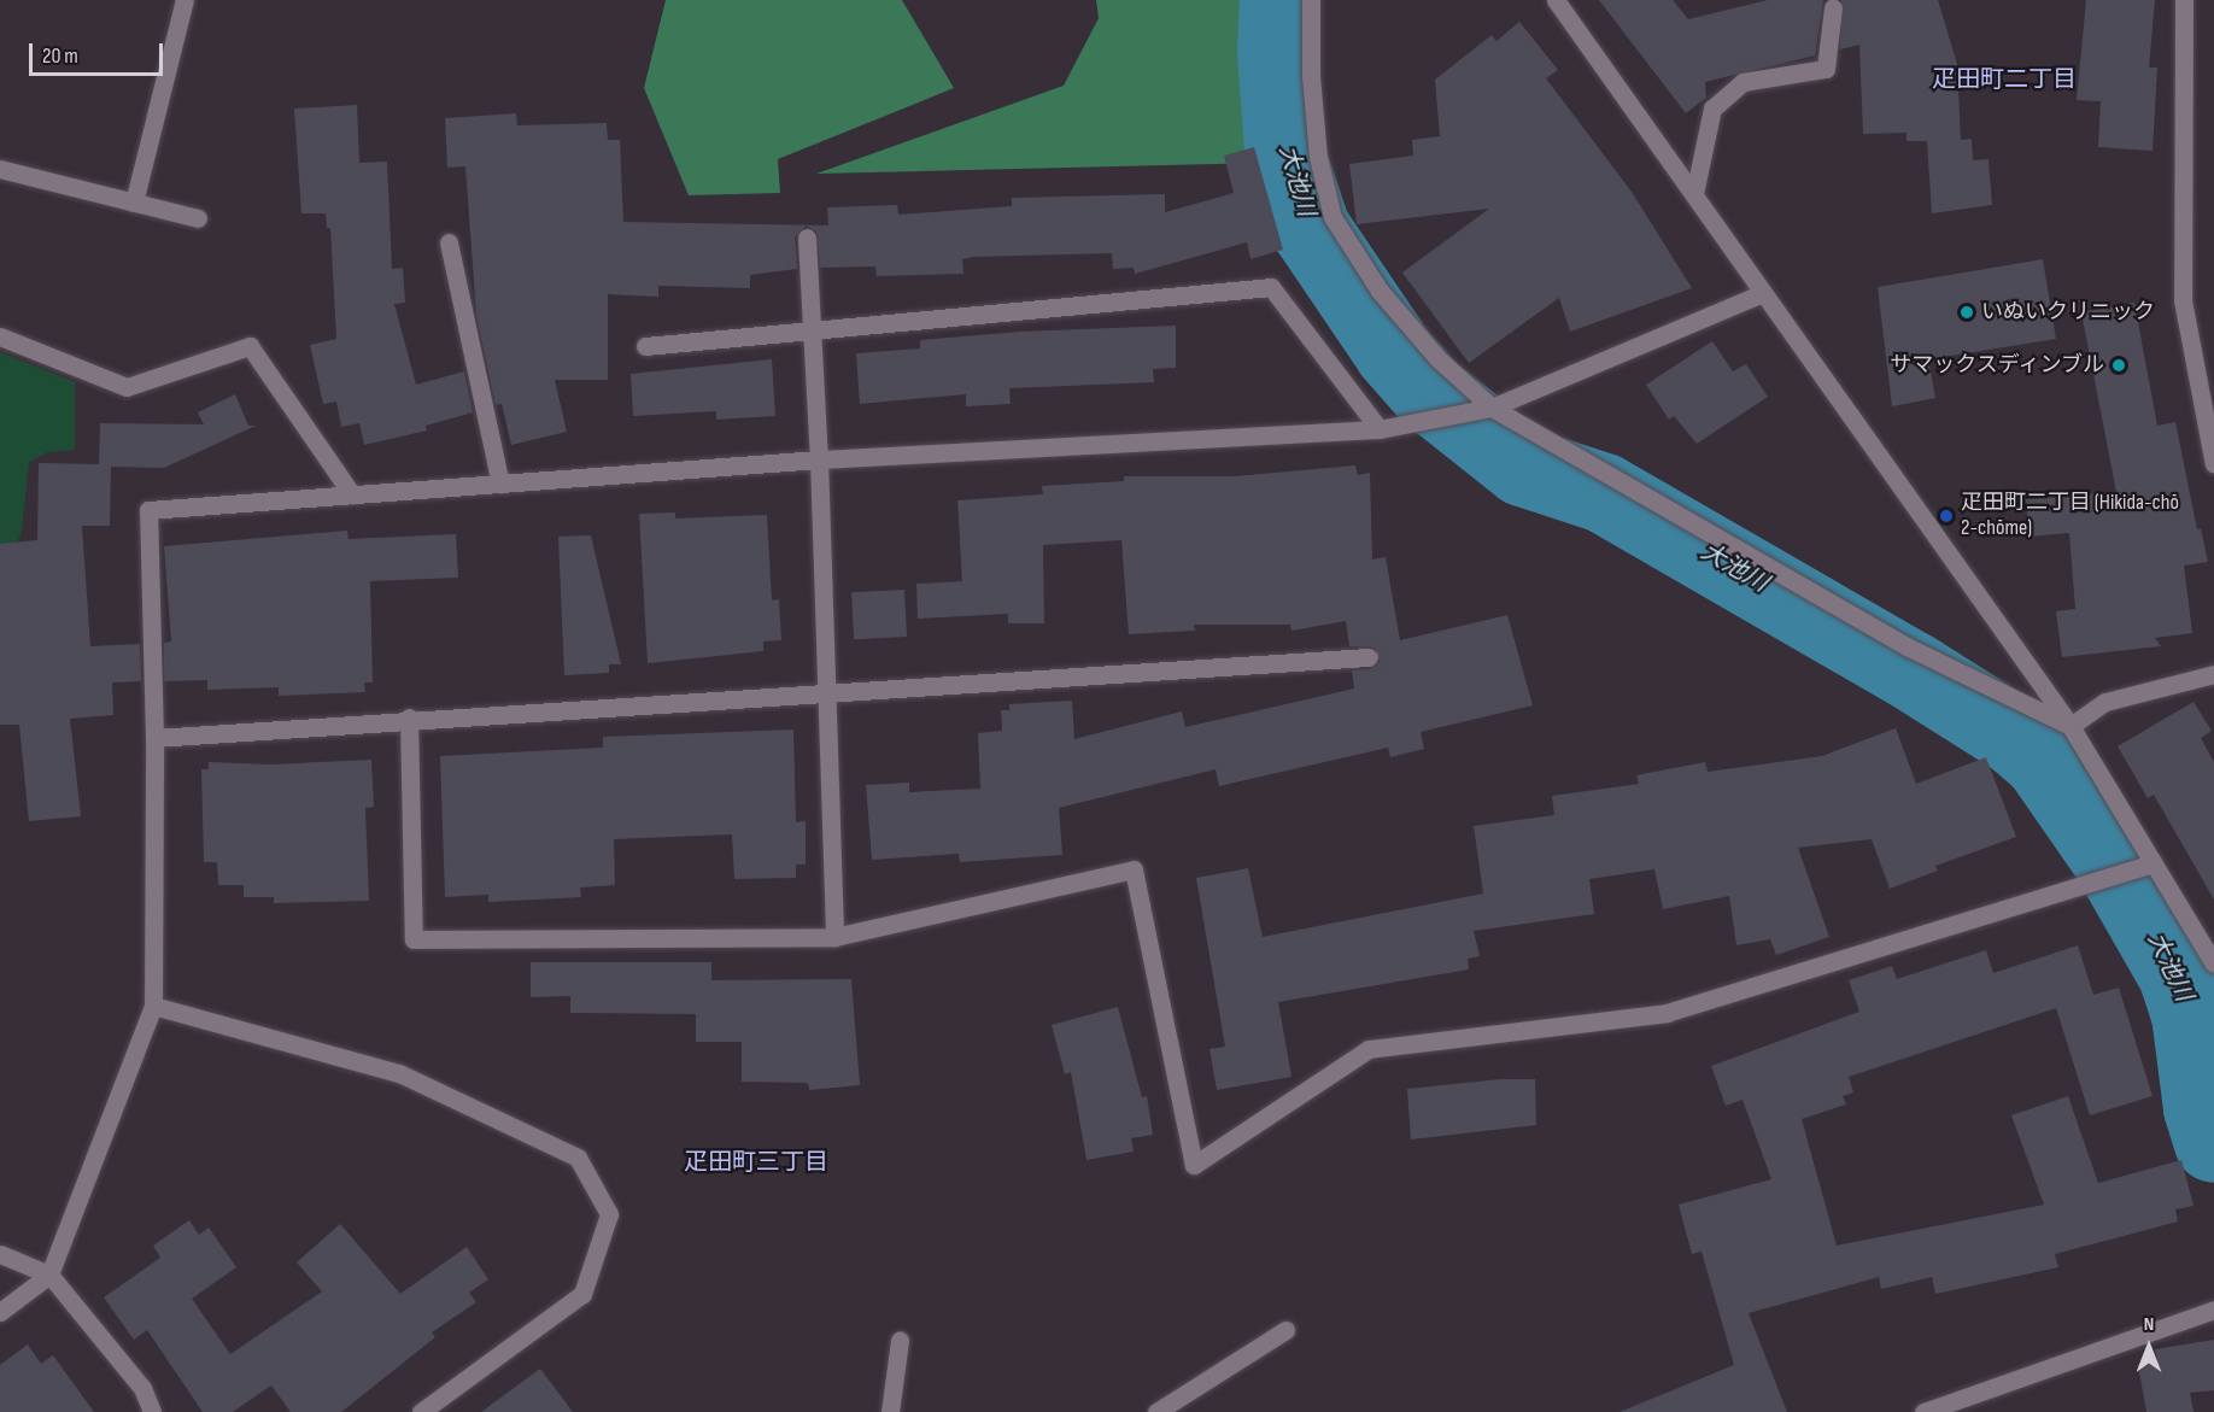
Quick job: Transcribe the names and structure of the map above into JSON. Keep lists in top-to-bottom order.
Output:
{
  "districts": ["疋田町二丁目", "疋田町三丁目"],
  "water": ["大池川"],
  "places": ["いぬいクリニック", "サマックスディンブル", "疋田町二丁目 (Hikida-chō 2-chōme)"],
  "scale_bar": "20 m",
  "north": "top"
}
